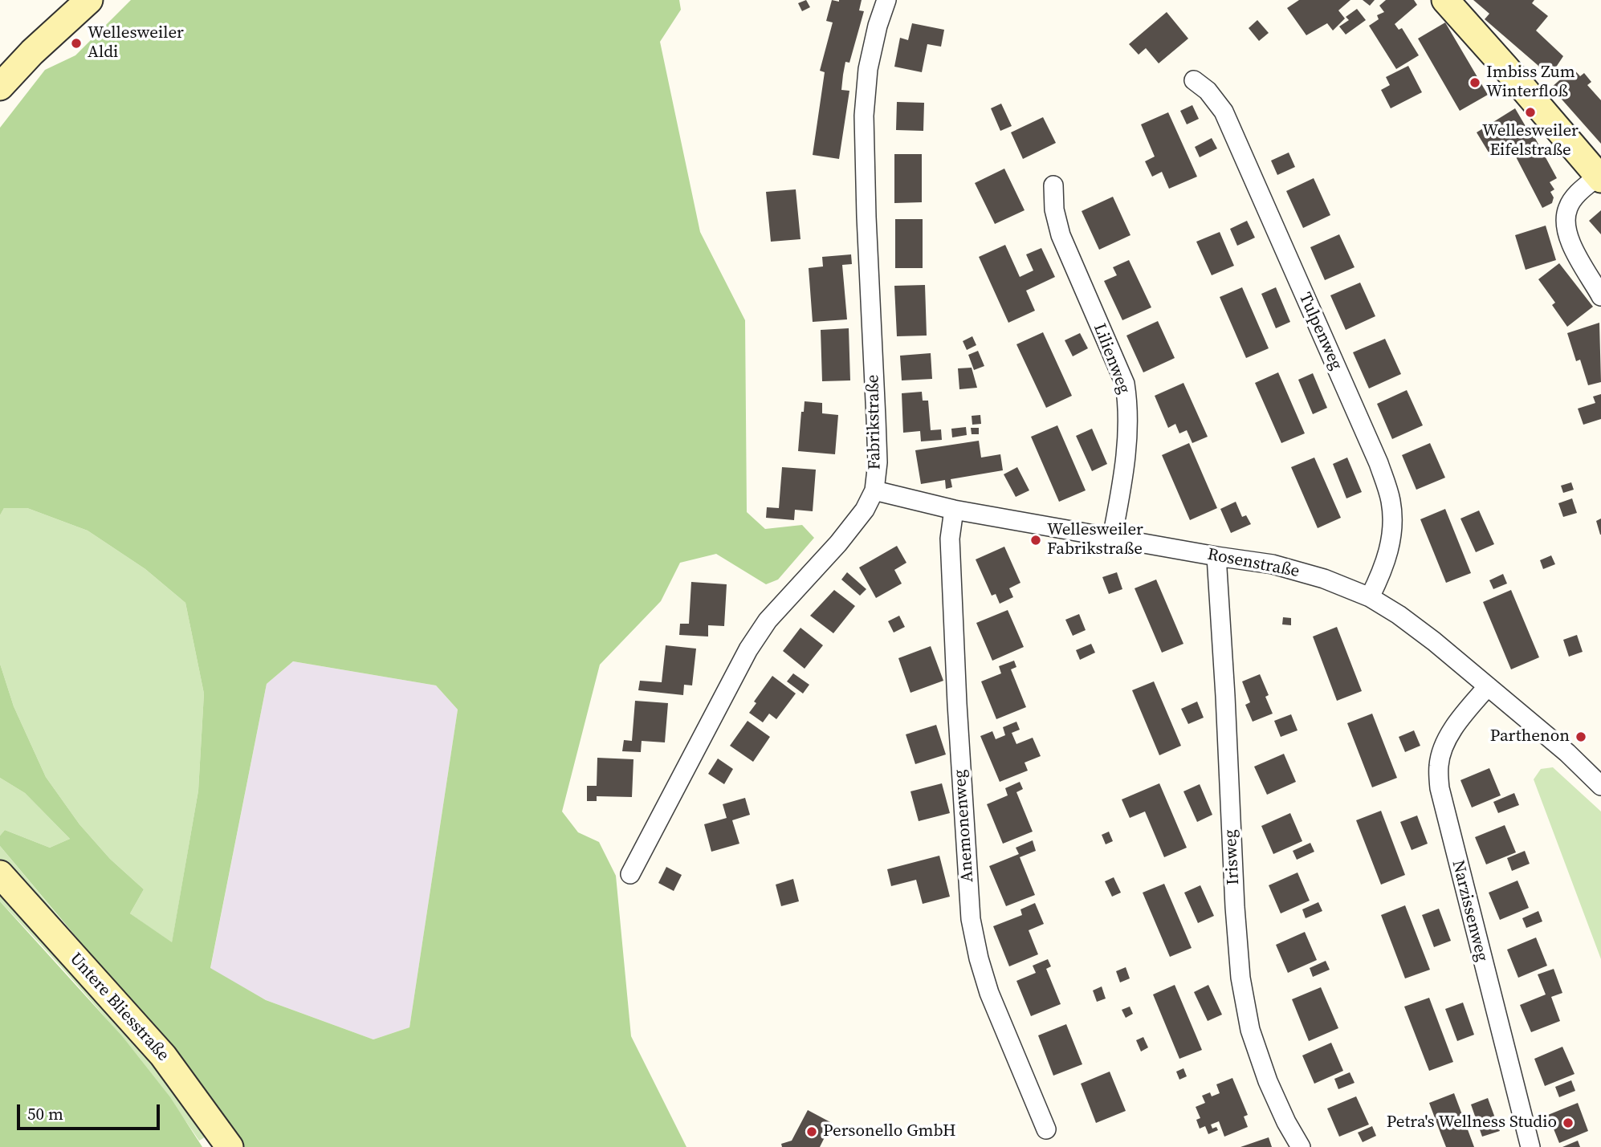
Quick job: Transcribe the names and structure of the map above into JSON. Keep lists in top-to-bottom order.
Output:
{
  "streets": {
    "main road": ["Untere Bliesstraße"],
    "street": [
      "Tulpenweg",
      "Lilienweg",
      "Fabrikstraße",
      "Rosenstraße",
      "Anemonenweg",
      "Irisweg",
      "Narzissenweg"
    ]
  },
  "crossings": [
    ["Tulpenweg", "Rosenstraße"],
    ["Lilienweg", "Rosenstraße"],
    ["Fabrikstraße", "Rosenstraße"],
    ["Rosenstraße", "Anemonenweg"],
    ["Rosenstraße", "Irisweg"],
    ["Rosenstraße", "Narzissenweg"]
  ],
  "places": [
    "Wellesweiler Aldi",
    "Imbiss Zum Winterfloß",
    "Wellesweiler Eifelstraße",
    "Wellesweiler Fabrikstraße",
    "Parthenon",
    "Petra's Wellness Studio",
    "Personello GmbH"
  ],
  "scale_bar": "50 m"
}
